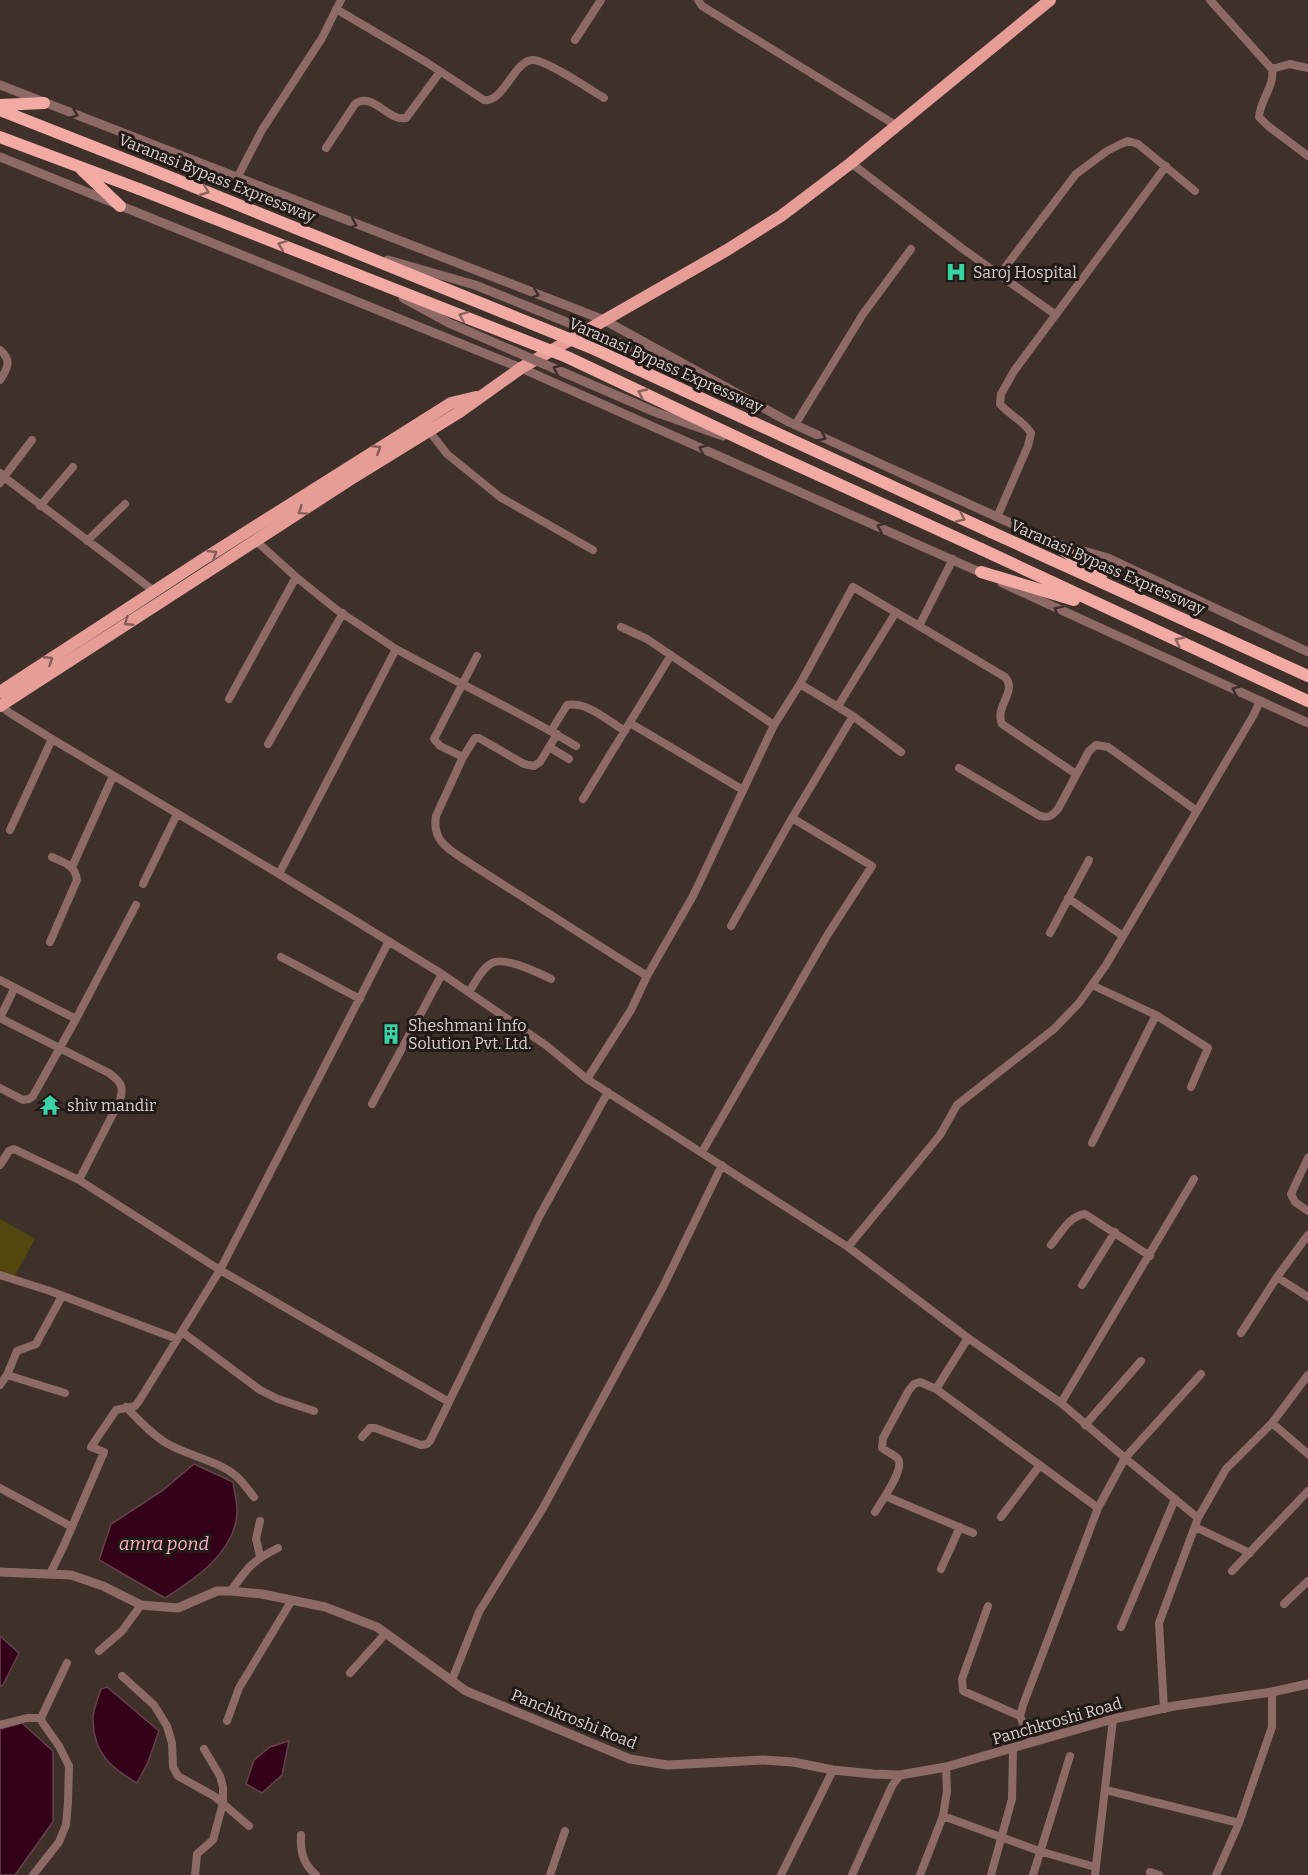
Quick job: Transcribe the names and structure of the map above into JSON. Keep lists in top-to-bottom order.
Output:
{
  "streets": {
    "highway": ["Varanasi Bypass Expressway"],
    "street": ["Panchkroshi Road"]
  },
  "water": ["amra pond"],
  "places": {
    "hospital": ["Saroj Hospital"],
    "building": ["Sheshmani Info Solution Pvt. Ltd."],
    "temple": ["shiv mandir"]
  }
}
